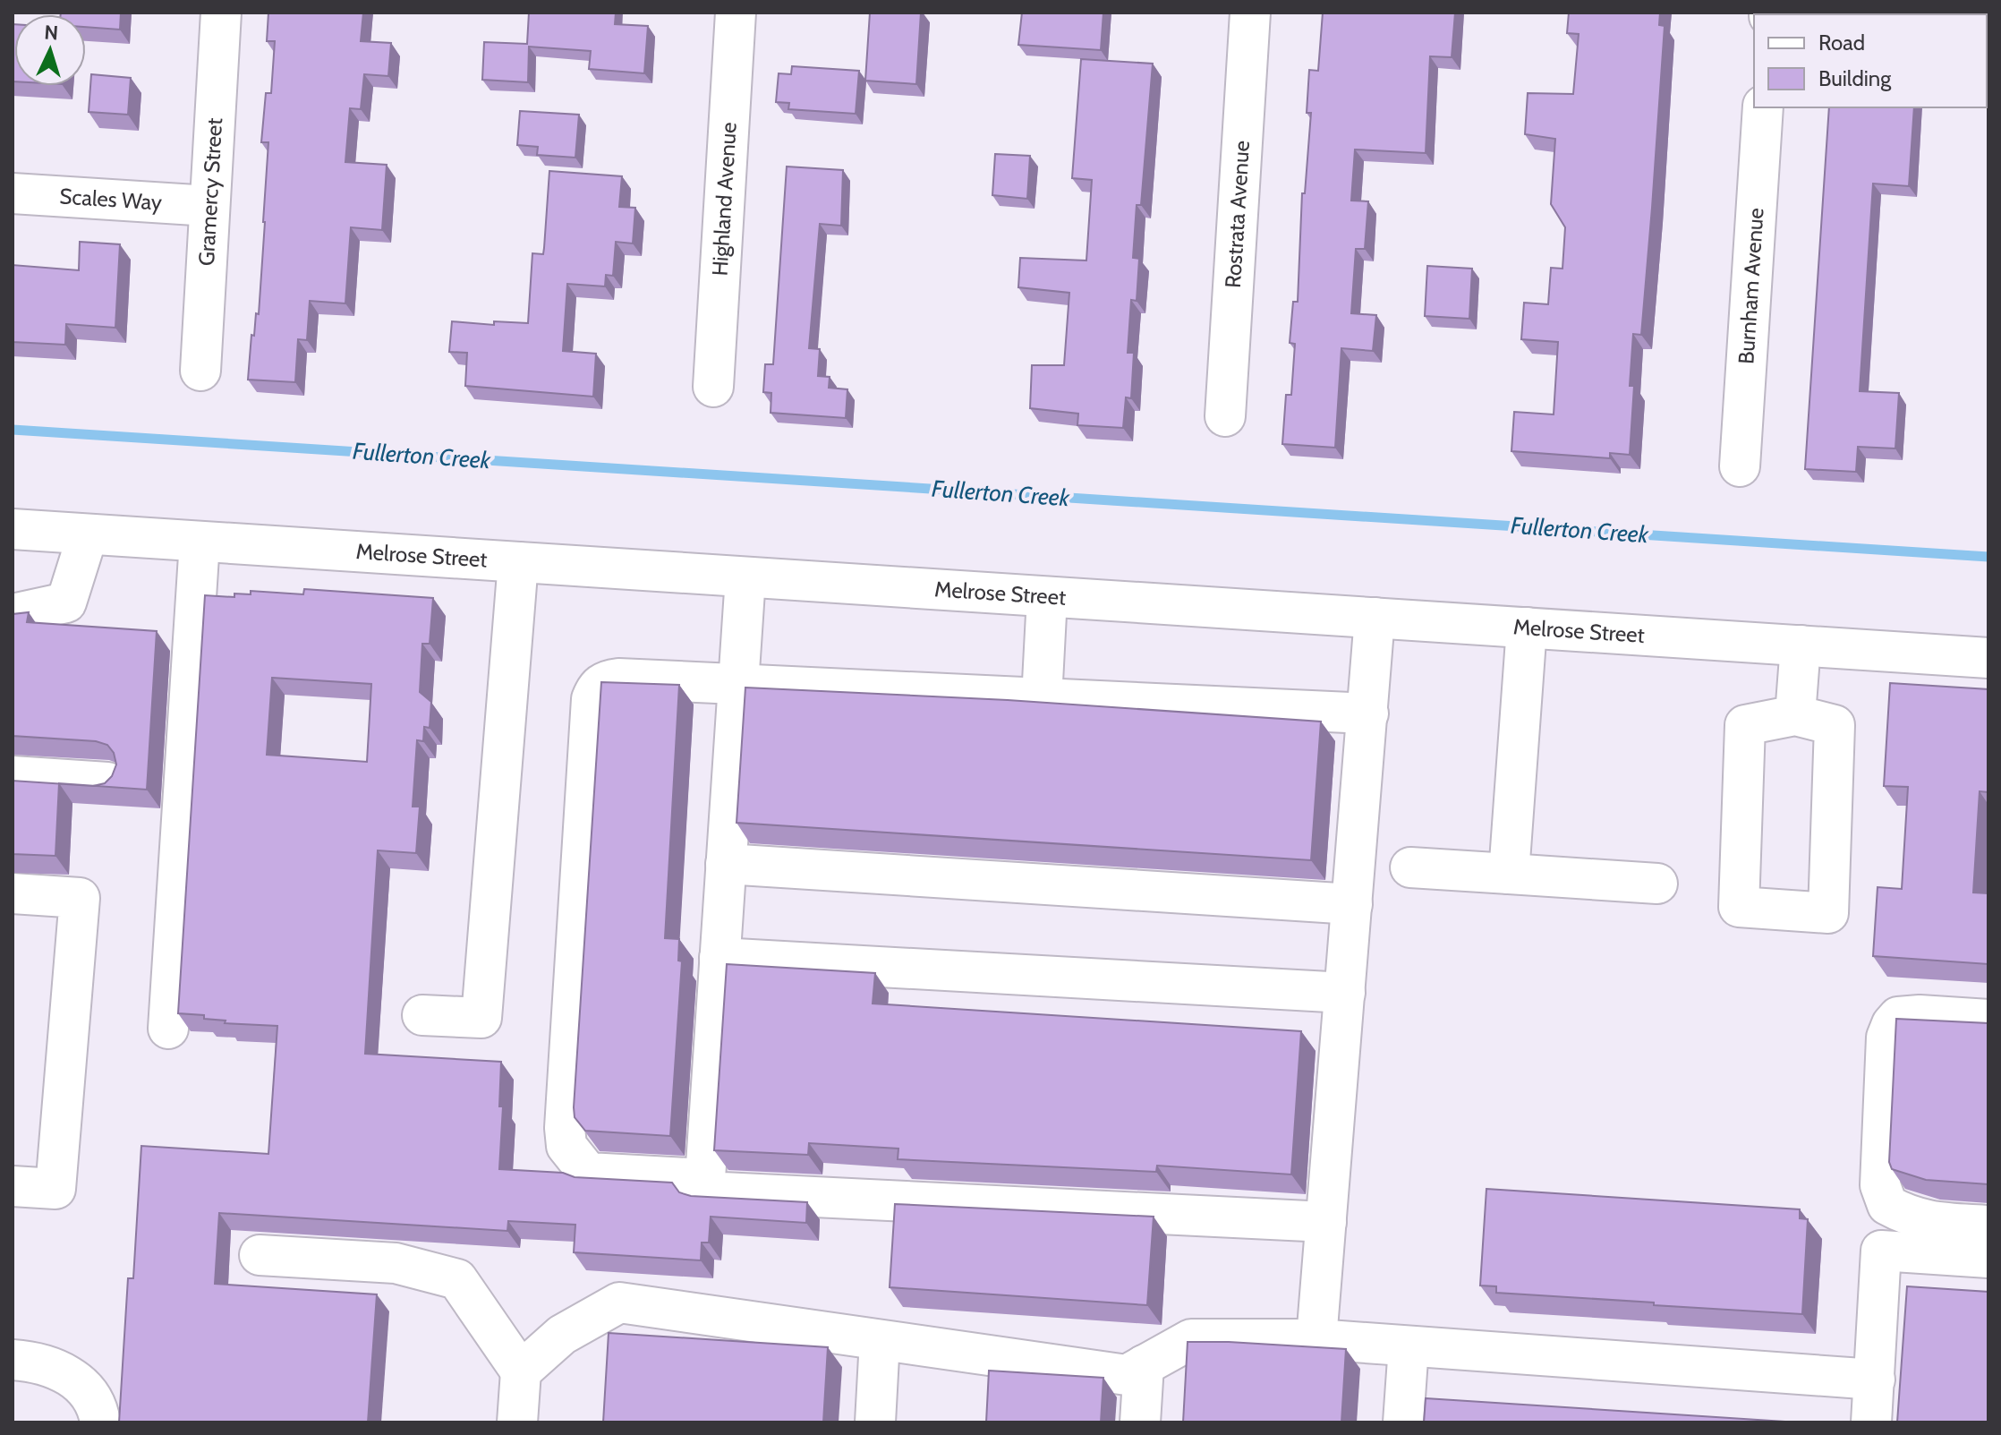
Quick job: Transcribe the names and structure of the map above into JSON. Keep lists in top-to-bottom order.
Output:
{
  "streets": {
    "street": [
      "Gramercy Street",
      "Scales Way",
      "Highland Avenue",
      "Rostrata Avenue",
      "Burnham Avenue",
      "Melrose Street"
    ]
  },
  "crossings": [
    ["Gramercy Street", "Scales Way"]
  ],
  "water": ["Fullerton Creek"],
  "legend": ["Road", "Building"],
  "north": "top"
}
